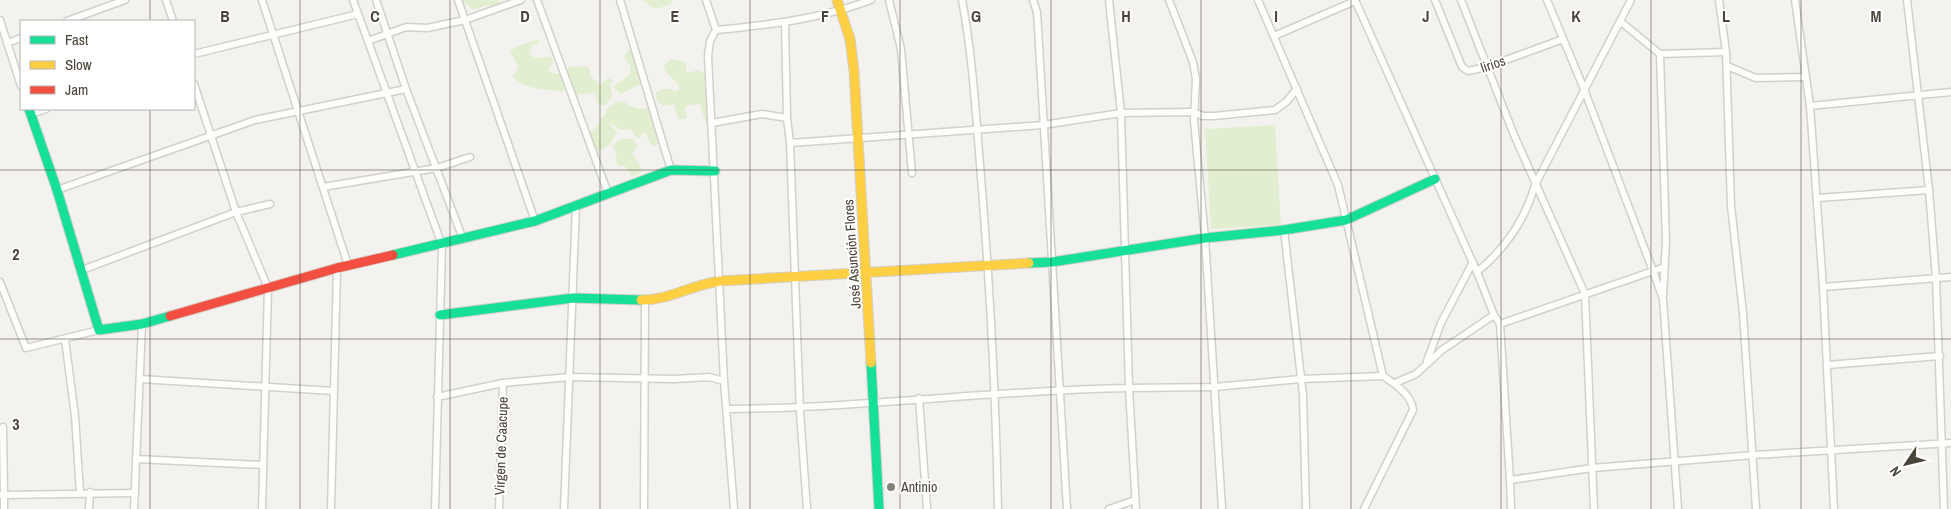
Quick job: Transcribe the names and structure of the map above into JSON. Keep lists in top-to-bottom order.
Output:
{
  "streets": {
    "street": ["lirios", "José Asunción Flores", "Virgen de Caacupe"]
  },
  "places": ["Antinio"],
  "legend": ["Fast", "Slow", "Jam"],
  "north": "bottom left",
  "grid": {
    "columns": [
      "B",
      "C",
      "D",
      "E",
      "F",
      "G",
      "H",
      "I",
      "J",
      "K",
      "L",
      "M"
    ],
    "rows": ["2", "3"]
  }
}
